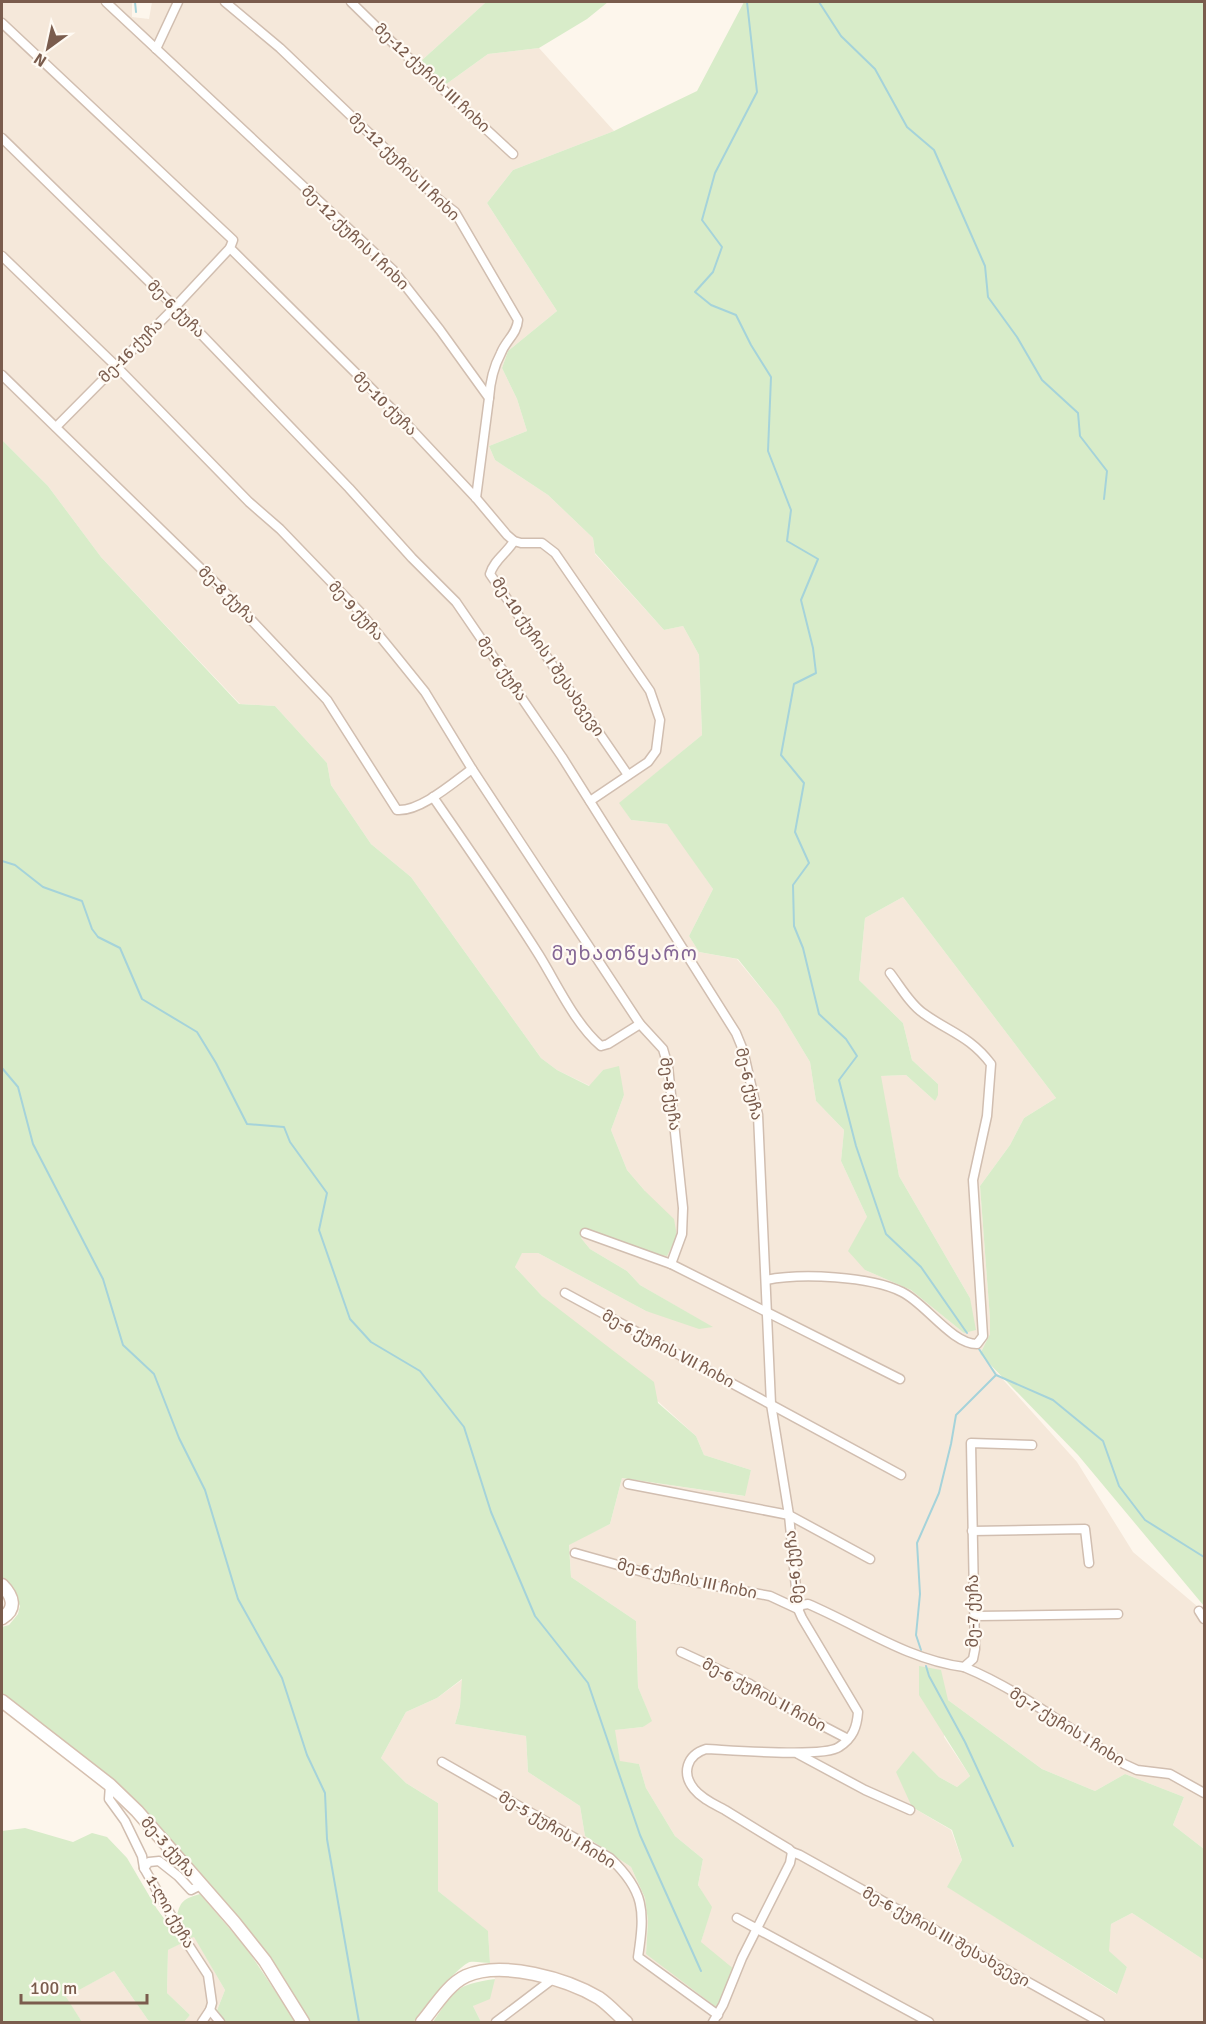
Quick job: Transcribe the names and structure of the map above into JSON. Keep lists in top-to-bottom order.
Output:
{
  "streets": {
    "street": [
      "მე-12 ქუჩის III ჩიხი",
      "მე-12 ქუჩის II ჩიხი",
      "მე-12 ქუჩის I ჩიხი",
      "მე-6 ქუჩა",
      "მე-16 ქუჩა",
      "მე-10 ქუჩა",
      "მე-8 ქუჩა",
      "მე-9 ქუჩა",
      "მე-10 ქუჩის I შესახვევი",
      "მე-6 ქუჩის VII ჩიხი",
      "მე-6 ქუჩის III ჩიხი",
      "მე-7 ქუჩა",
      "მე-6 ქუჩის II ჩიხი",
      "მე-7 ქუჩის I ჩიხი",
      "მე-5 ქუჩის I ჩიხი",
      "მე-3 ქუჩა",
      "1-ლი ქუჩა",
      "მე-6 ქუჩის III შესახვევი"
    ]
  },
  "crossings": [
    ["მე-12 ქუჩის II ჩიხი", "მე-12 ქუჩის I ჩიხი"],
    ["მე-6 ქუჩა", "მე-16 ქუჩა"],
    ["მე-6 ქუჩა", "მე-6 ქუჩის VII ჩიხი"],
    ["მე-6 ქუჩა", "მე-6 ქუჩის III ჩიხი"],
    ["მე-6 ქუჩა", "მე-7 ქუჩა"],
    ["მე-6 ქუჩა", "მე-6 ქუჩის II ჩიხი"],
    ["მე-16 ქუჩა", "მე-10 ქუჩა"],
    ["მე-16 ქუჩა", "მე-8 ქუჩა"],
    ["მე-16 ქუჩა", "მე-9 ქუჩა"],
    ["მე-10 ქუჩა", "მე-10 ქუჩის I შესახვევი"],
    ["მე-8 ქუჩა", "მე-9 ქუჩა"],
    ["მე-6 ქუჩის III ჩიხი", "მე-7 ქუჩა"],
    ["მე-7 ქუჩა", "მე-7 ქუჩის I ჩიხი"],
    ["მე-3 ქუჩა", "1-ლი ქუჩა"]
  ],
  "districts": ["მუხათწყარო"],
  "scale_bar": "100 m",
  "north": "bottom left"
}
